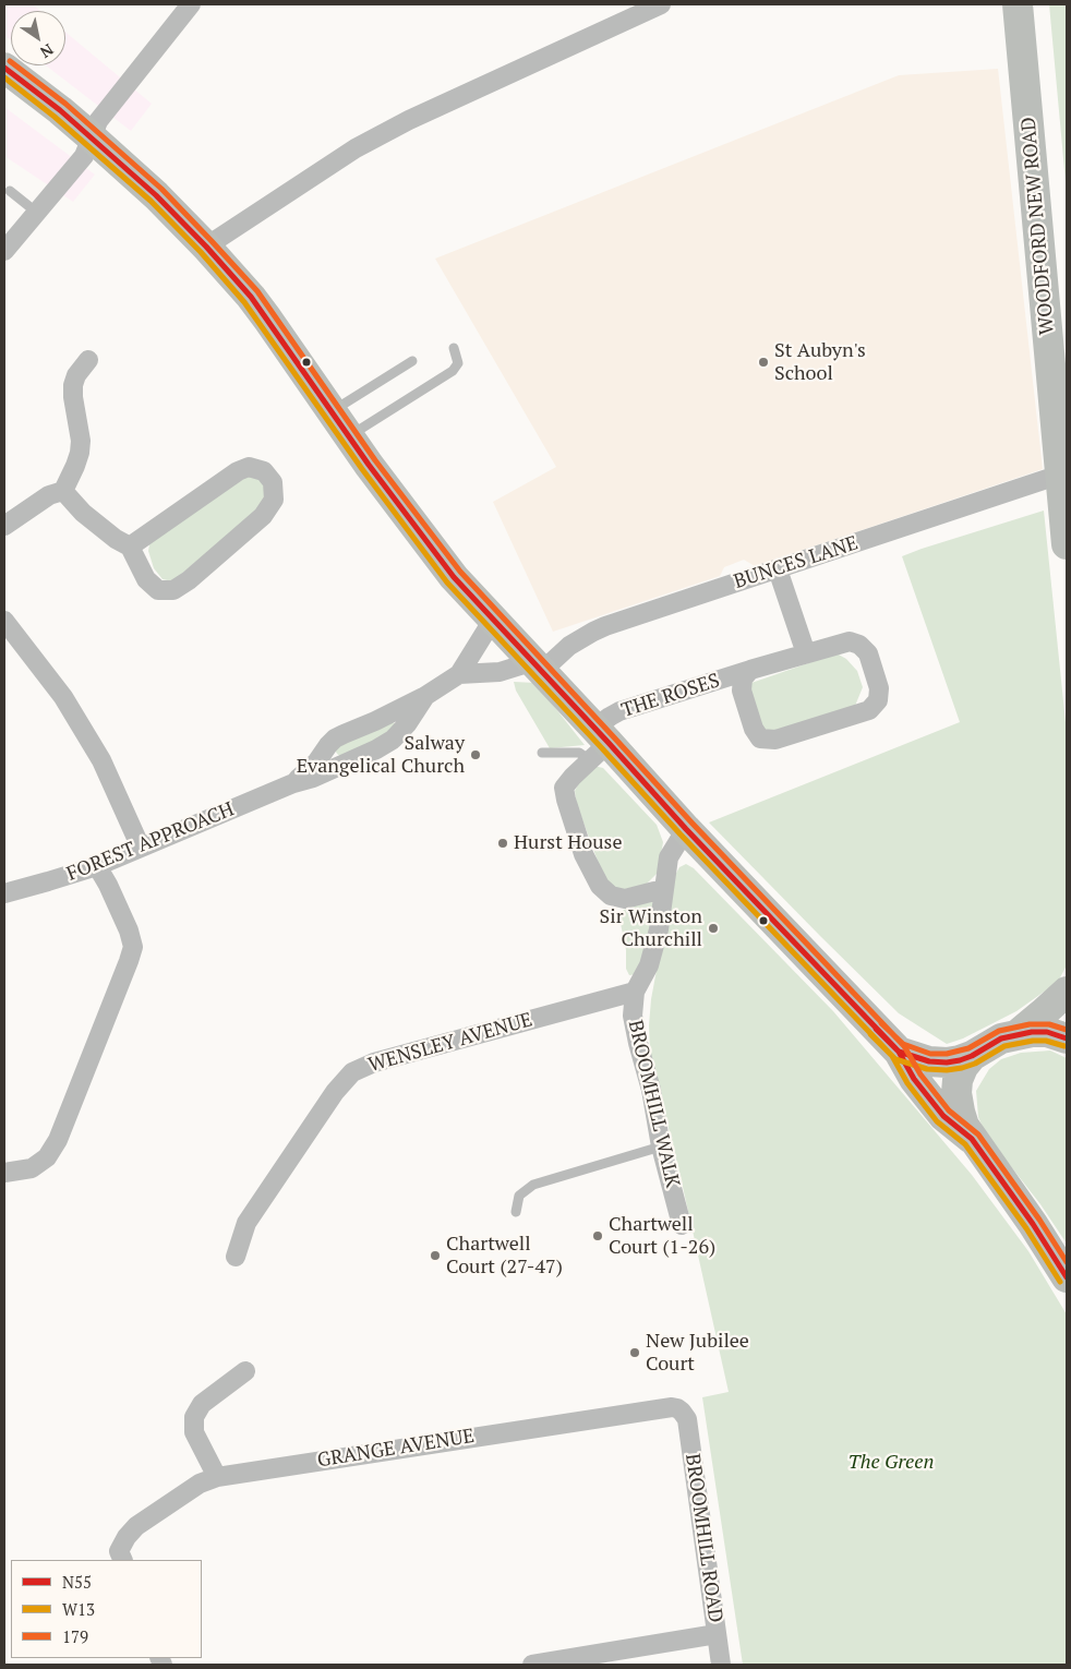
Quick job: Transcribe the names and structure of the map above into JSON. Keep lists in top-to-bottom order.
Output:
{
  "streets": {
    "main road": ["WOODFORD NEW ROAD"],
    "street": [
      "BUNCES LANE",
      "THE ROSES",
      "FOREST APPROACH",
      "WENSLEY AVENUE",
      "BROOMHILL WALK",
      "GRANGE AVENUE",
      "BROOMHILL ROAD"
    ]
  },
  "crossings": [
    ["WOODFORD NEW ROAD", "BUNCES LANE"],
    ["BUNCES LANE", "FOREST APPROACH"],
    ["THE ROSES", "BROOMHILL WALK"],
    ["WENSLEY AVENUE", "BROOMHILL WALK"],
    ["GRANGE AVENUE", "BROOMHILL ROAD"]
  ],
  "parks": ["The Green"],
  "places": [
    "St Aubyn's School",
    "Salway Evangelical Church",
    "Hurst House",
    "Sir Winston Churchill",
    "Chartwell Court (1-26)",
    "Chartwell Court (27-47)",
    "New Jubilee Court"
  ],
  "lines": ["transit line 179", "transit line N55", "transit line W13"],
  "legend": ["N55", "W13", "179"],
  "north": "bottom right"
}
